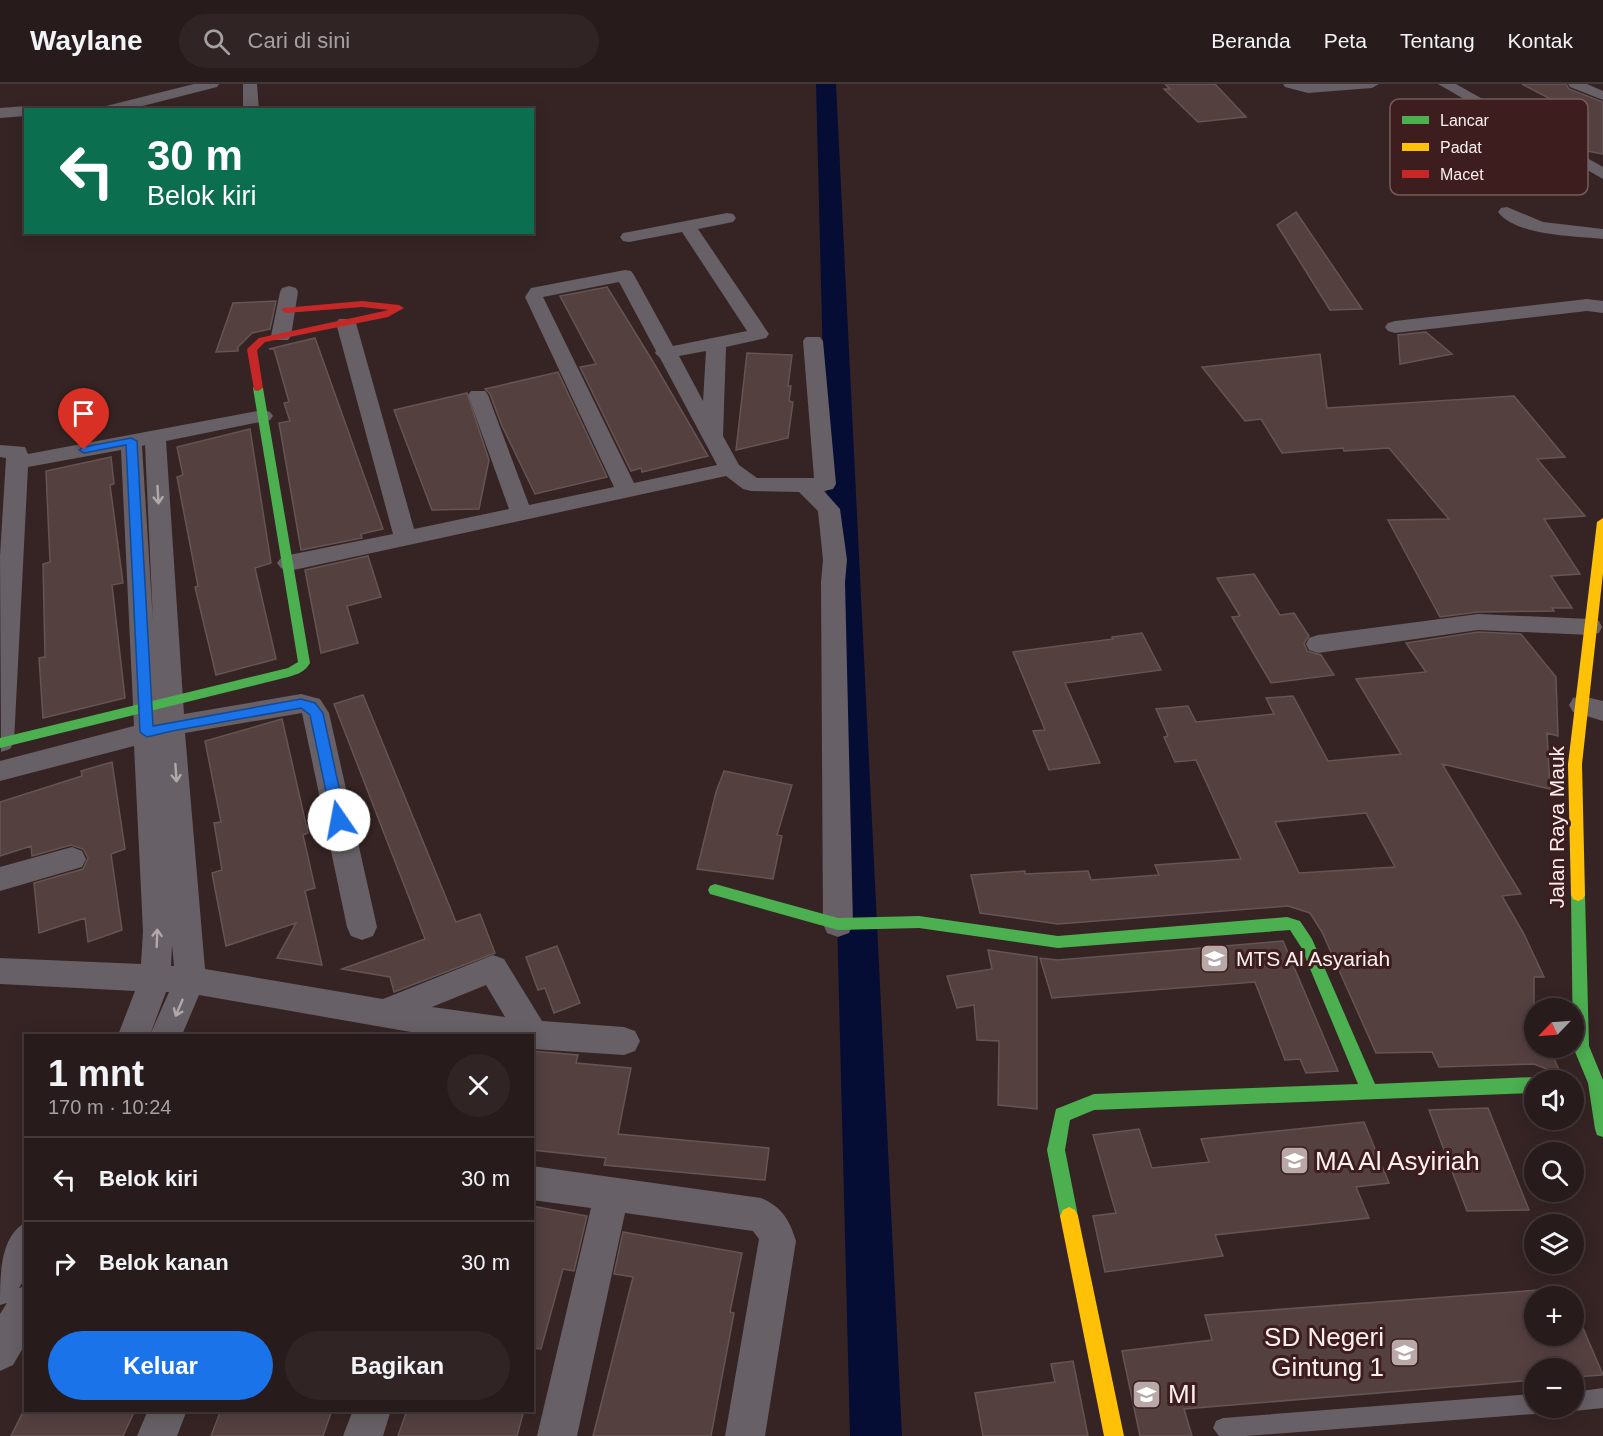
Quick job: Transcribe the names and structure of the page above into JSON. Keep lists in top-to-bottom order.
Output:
{
  "streets": {
    "street": ["Jalan Raya Mauk"]
  },
  "places": {
    "school or university": [
      "MTS Al Asyariah",
      "MA Al Asyiriah",
      "SD Negeri Gintung 1",
      "MI"
    ]
  },
  "legend": ["Lancar", "Padat", "Macet"],
  "north": "bottom left",
  "page": {
    "header": "Waylane",
    "search": "Cari di sini",
    "nav": [
      "Beranda",
      "Peta",
      "Tentang",
      "Kontak"
    ],
    "turn": ["30 m", "Belok kiri"],
    "map_buttons": ["+", "−"],
    "heading": ["1 mnt", "170 m · 10:24"],
    "list": [
      {
        "name": "Belok kiri",
        "value": "30 m"
      },
      {
        "name": "Belok kanan",
        "value": "30 m"
      }
    ],
    "buttons": ["Keluar", "Bagikan"]
  }
}
